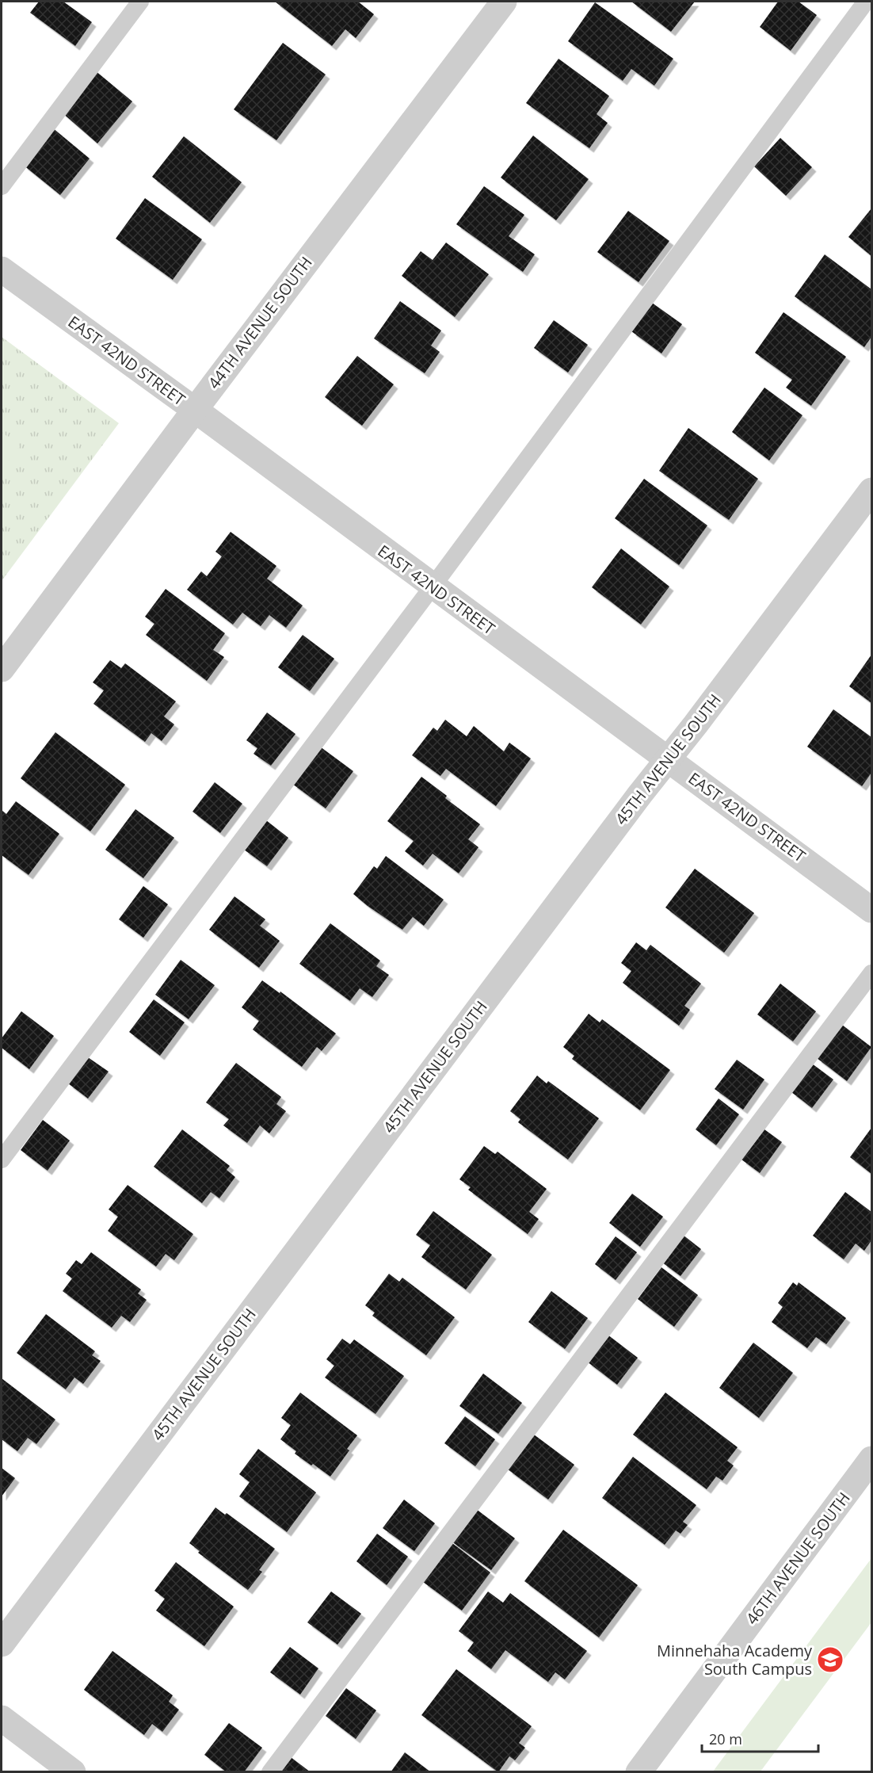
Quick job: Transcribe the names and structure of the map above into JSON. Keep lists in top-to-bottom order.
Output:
{
  "streets": {
    "street": [
      "44TH AVENUE SOUTH",
      "EAST 42ND STREET",
      "45TH AVENUE SOUTH",
      "46TH AVENUE SOUTH"
    ]
  },
  "crossings": [
    ["44TH AVENUE SOUTH", "EAST 42ND STREET"],
    ["EAST 42ND STREET", "45TH AVENUE SOUTH"]
  ],
  "places": {
    "school or university": ["Minnehaha Academy South Campus"]
  },
  "scale_bar": "20 m"
}
